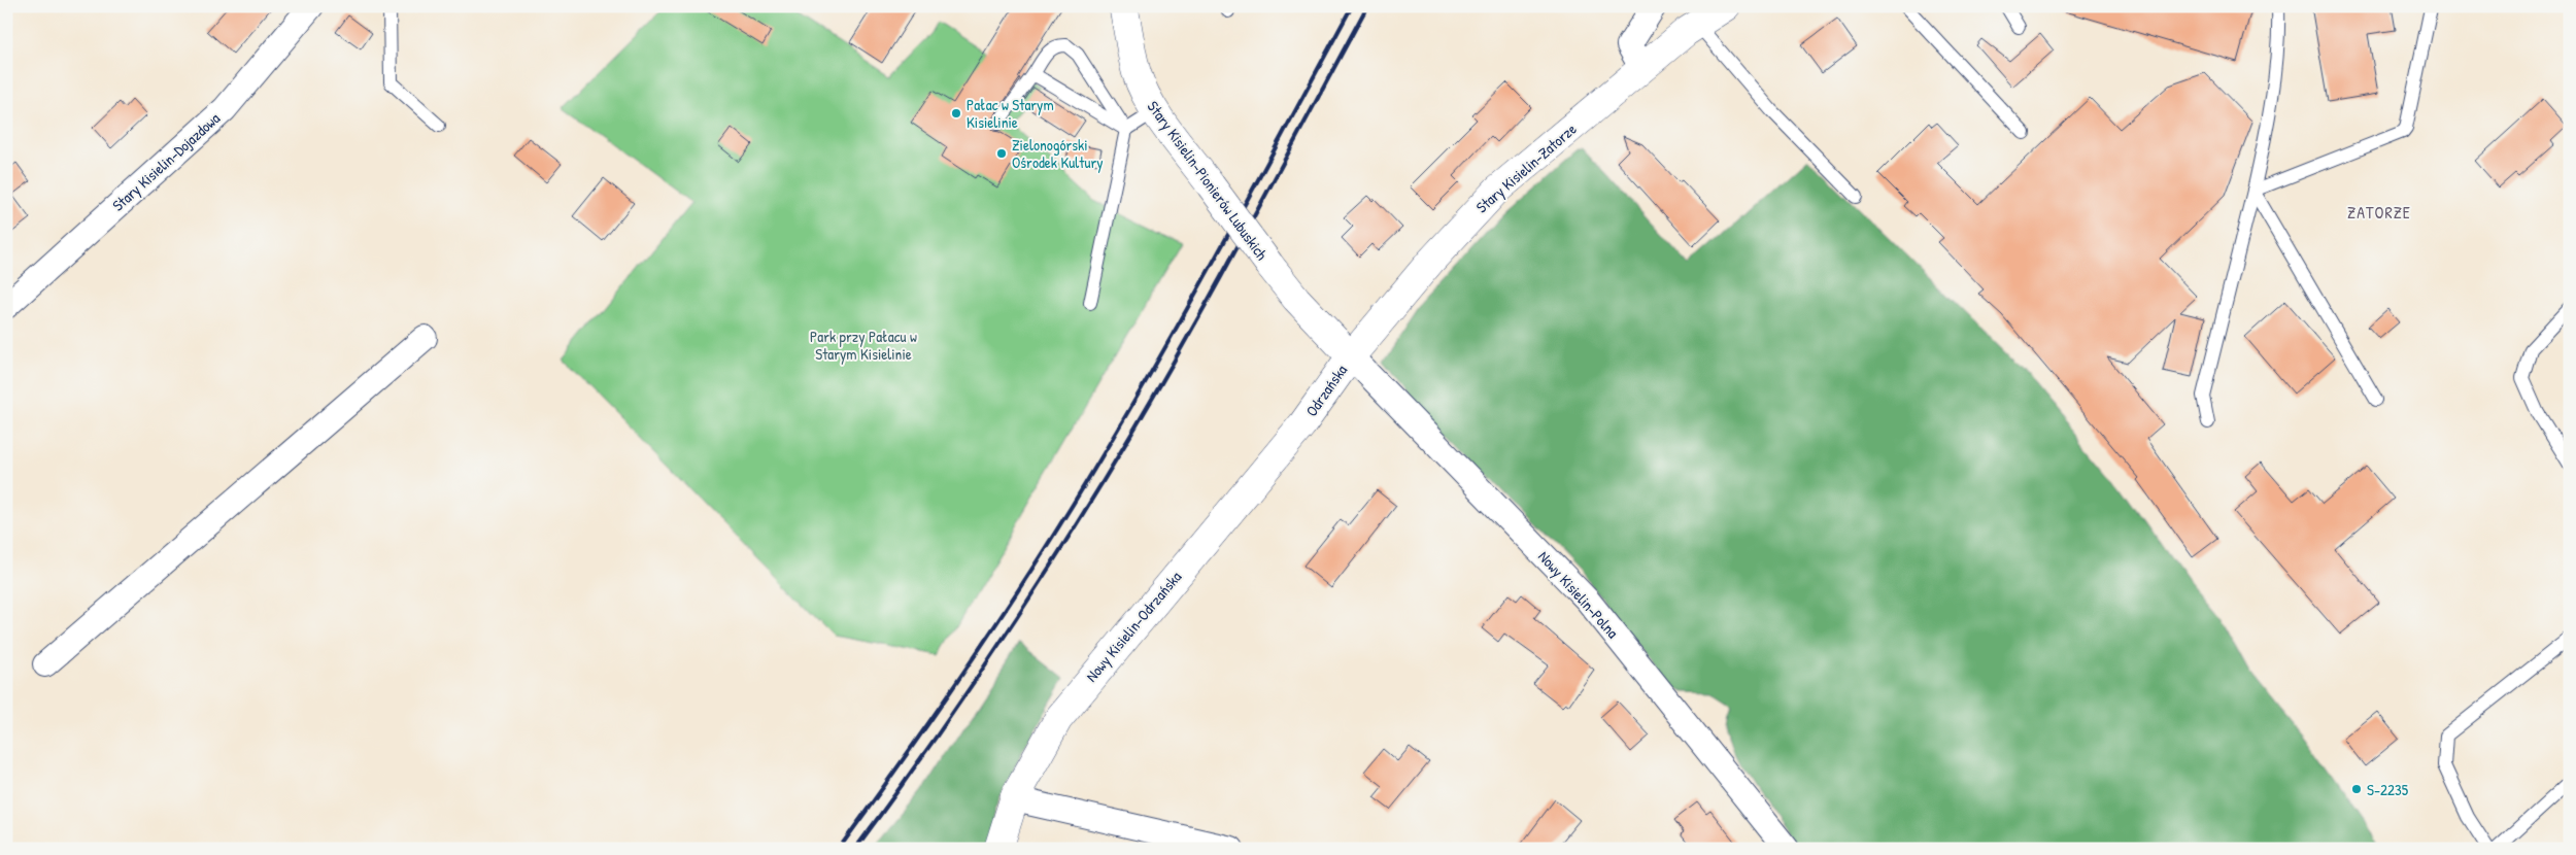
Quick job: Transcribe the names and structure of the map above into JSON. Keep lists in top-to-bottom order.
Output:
{
  "streets": {
    "street": [
      "Stary Kisielin-Dojazdowa",
      "Stary Kisielin-Zatorze",
      "Stary Kisielin-Pionierów Lubuskich",
      "Odrzańska",
      "Nowy Kisielin-Polna",
      "Nowy Kisielin-Odrzańska"
    ]
  },
  "crossings": [
    ["Stary Kisielin-Zatorze", "Stary Kisielin-Pionierów Lubuskich"],
    ["Stary Kisielin-Zatorze", "Odrzańska"],
    ["Stary Kisielin-Zatorze", "Nowy Kisielin-Polna"],
    ["Stary Kisielin-Pionierów Lubuskich", "Odrzańska"],
    ["Stary Kisielin-Pionierów Lubuskich", "Nowy Kisielin-Polna"],
    ["Odrzańska", "Nowy Kisielin-Polna"],
    ["Odrzańska", "Nowy Kisielin-Odrzańska"]
  ],
  "districts": ["ZATORZE"],
  "parks": ["Park przy Pałacu w Starym Kisielinie"],
  "places": ["Pałac w Starym Kisielinie", "Zielonogórski Ośrodek Kultury", "S-2235"]
}
